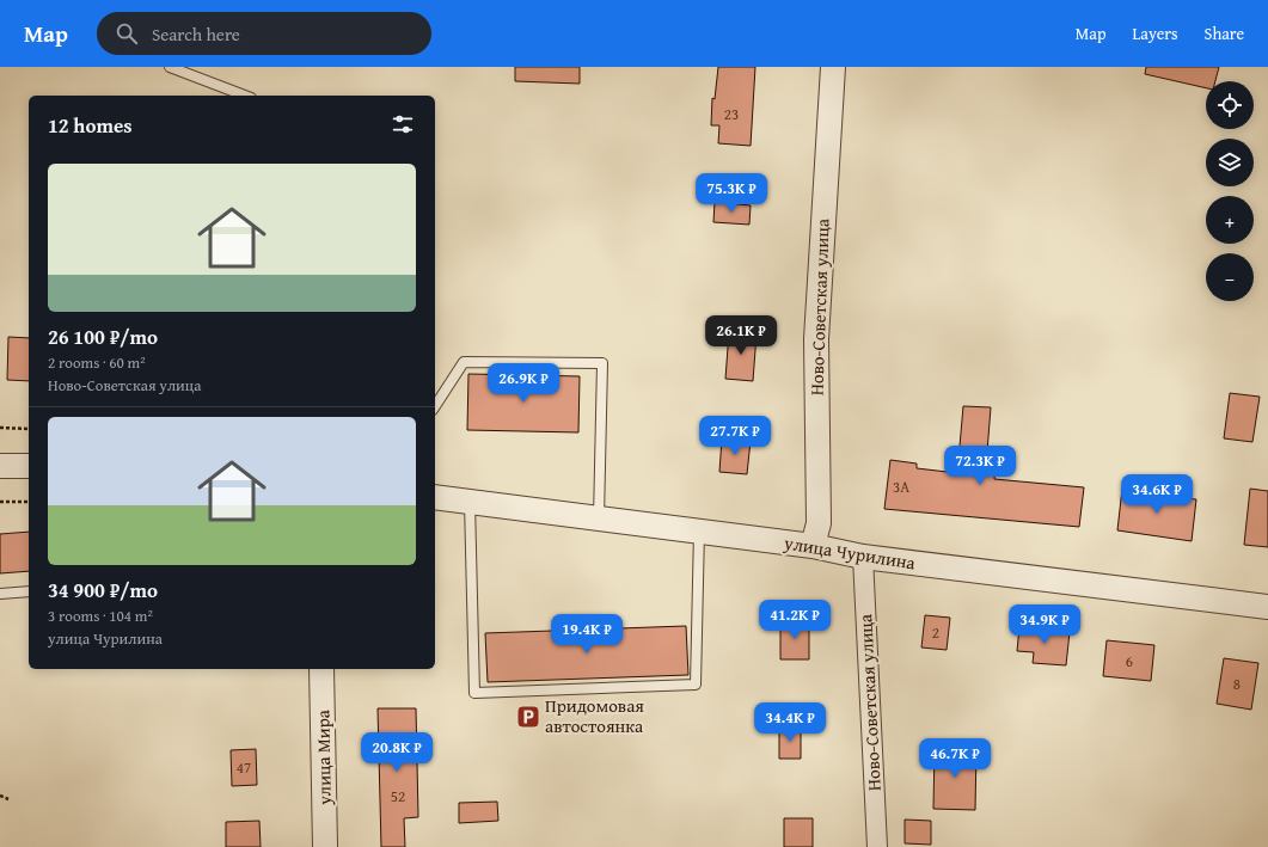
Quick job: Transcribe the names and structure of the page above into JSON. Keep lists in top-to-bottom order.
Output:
{
  "streets": {
    "street": ["Ново-Советская улица", "улица Чурилина", "улица Мира"]
  },
  "crossings": [
    ["Ново-Советская улица", "улица Чурилина"]
  ],
  "places": {
    "parking": ["Придомовая автостоянка"]
  },
  "house_numbers": [
    "23",
    "3А",
    "2",
    "6",
    "8",
    "47",
    "52"
  ],
  "page": {
    "header": "Map",
    "search": "Search here",
    "nav": ["Map", "Layers", "Share"],
    "map_buttons": ["+", "−"],
    "heading": "12 homes",
    "list": [
      {
        "name": "26 100 ₽/mo",
        "note": "2 rooms · 60 m² · Ново-Советская улица"
      },
      {
        "name": "34 900 ₽/mo",
        "note": "3 rooms · 104 m² · улица Чурилина"
      }
    ],
    "price": [
      "75.3K ₽",
      "26.1K ₽",
      "26.9K ₽",
      "27.7K ₽",
      "72.3K ₽",
      "34.6K ₽",
      "41.2K ₽",
      "34.9K ₽",
      "19.4K ₽",
      "34.4K ₽",
      "20.8K ₽",
      "46.7K ₽"
    ]
  }
}
